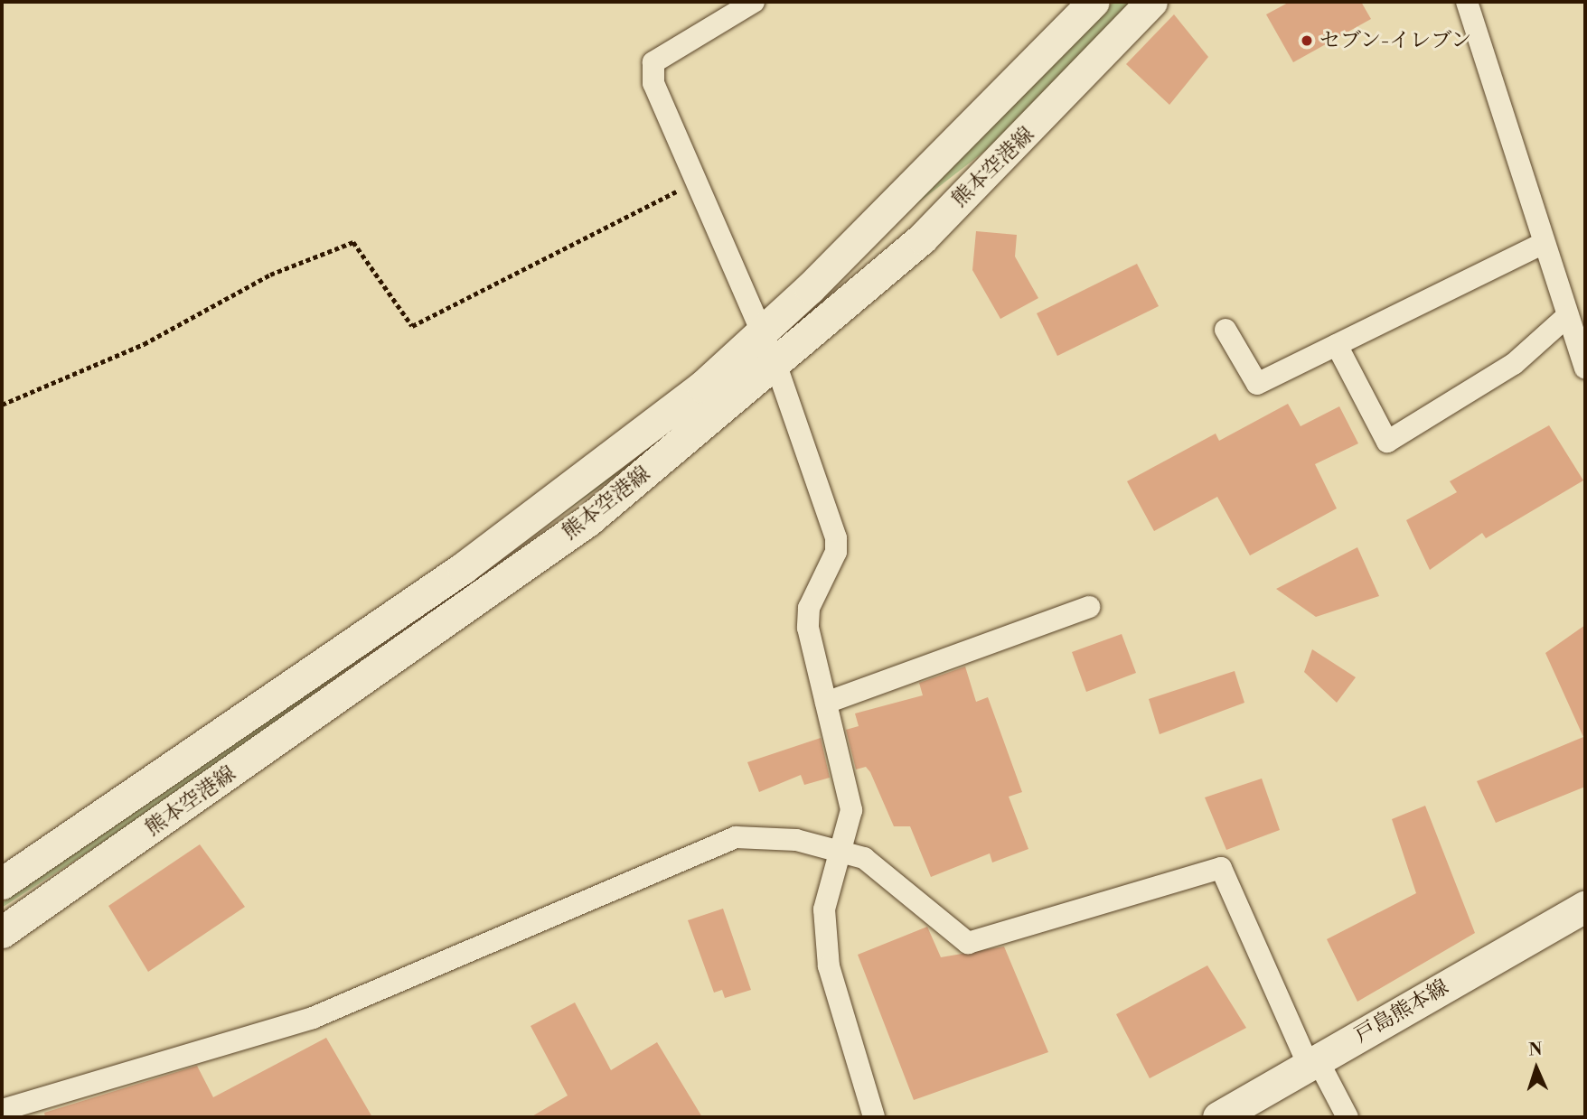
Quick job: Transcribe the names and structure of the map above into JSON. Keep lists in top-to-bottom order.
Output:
{
  "streets": {
    "main road": ["熊本空港線", "戸島熊本線"]
  },
  "places": ["セブン-イレブン"],
  "north": "top"
}
